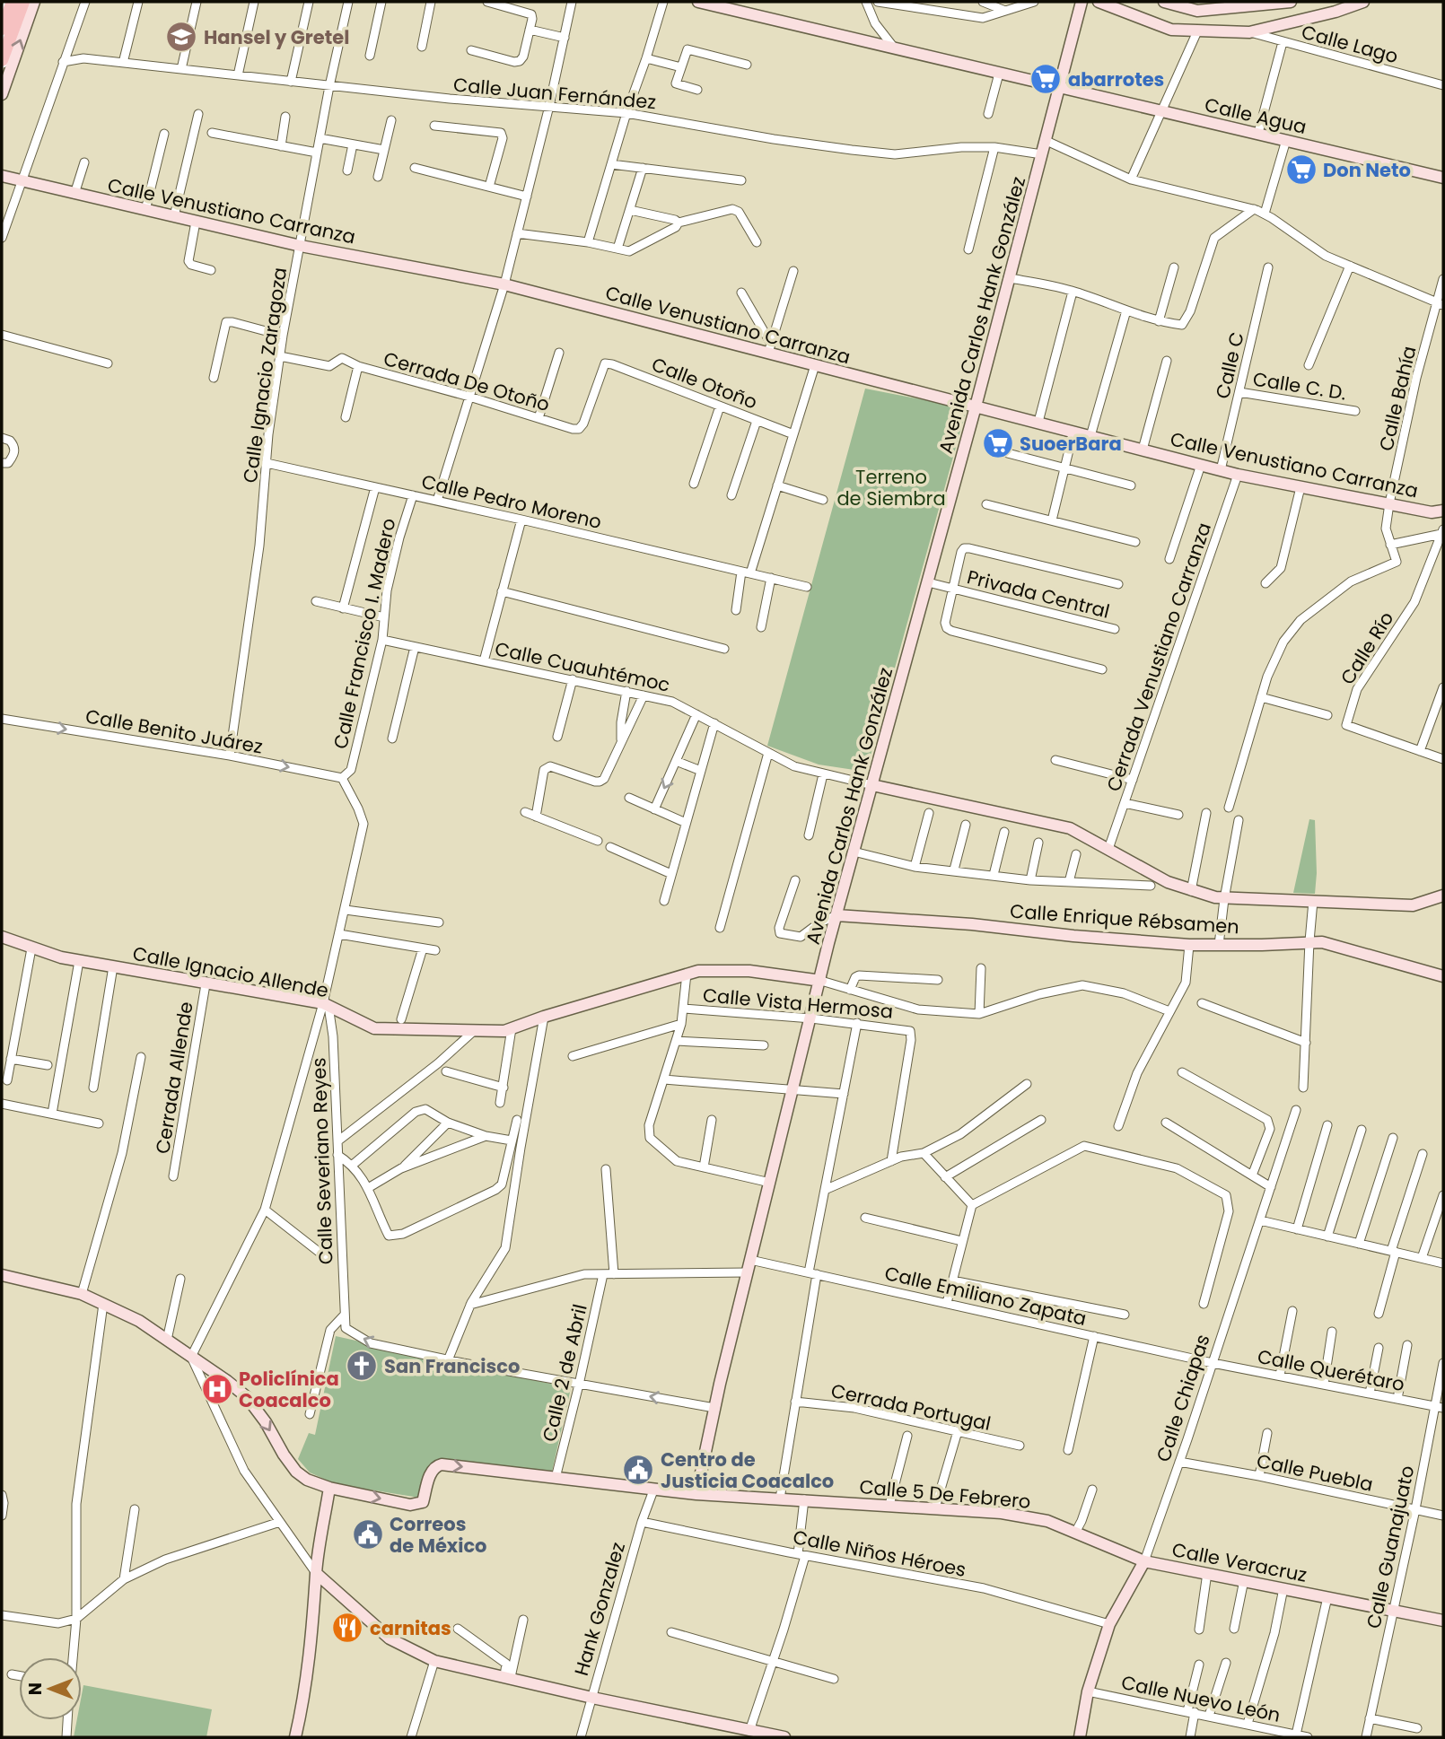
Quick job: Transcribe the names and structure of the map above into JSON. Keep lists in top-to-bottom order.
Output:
{
  "streets": {
    "street": [
      "Calle Lago",
      "Calle Juan Fernández",
      "Calle Agua",
      "Calle Venustiano Carranza",
      "Avenida Carlos Hank González",
      "Calle C",
      "Calle Ignacio Zaragoza",
      "Cerrada De Otoño",
      "Calle Otoño",
      "Calle C. D.",
      "Calle Bahía",
      "Calle Pedro Moreno",
      "Privada Central",
      "Calle Francisco I. Madero",
      "Calle Río",
      "Cerrada Venustiano Carranza",
      "Calle Cuauhtémoc",
      "Calle Benito Juárez",
      "Calle Enrique Rébsamen",
      "Calle Ignacio Allende",
      "Calle Vista Hermosa",
      "Cerrada Allende",
      "Calle Severiano Reyes",
      "Calle Emiliano Zapata",
      "Calle Querétaro",
      "Calle 2 de Abril",
      "Calle Chiapas",
      "Cerrada Portugal",
      "Calle Puebla",
      "Calle 5 De Febrero",
      "Calle Guanajuato",
      "Calle Niños Héroes",
      "Calle Veracruz",
      "Hank Gonzalez",
      "Calle Nuevo León"
    ]
  },
  "crossings": [
    ["Calle Juan Fernández", "Avenida Carlos Hank González"],
    ["Calle Juan Fernández", "Calle Ignacio Zaragoza"],
    ["Calle Agua", "Avenida Carlos Hank González"],
    ["Calle Venustiano Carranza", "Avenida Carlos Hank González"],
    ["Calle Venustiano Carranza", "Calle C"],
    ["Calle Venustiano Carranza", "Calle Ignacio Zaragoza"],
    ["Calle Venustiano Carranza", "Calle Bahía"],
    ["Calle Venustiano Carranza", "Cerrada Venustiano Carranza"],
    ["Avenida Carlos Hank González", "Privada Central"],
    ["Avenida Carlos Hank González", "Calle Cuauhtémoc"],
    ["Avenida Carlos Hank González", "Calle Enrique Rébsamen"],
    ["Avenida Carlos Hank González", "Calle Ignacio Allende"],
    ["Avenida Carlos Hank González", "Calle Vista Hermosa"],
    ["Avenida Carlos Hank González", "Calle Emiliano Zapata"],
    ["Avenida Carlos Hank González", "Calle 5 De Febrero"],
    ["Calle C", "Calle C. D."],
    ["Calle Ignacio Zaragoza", "Cerrada De Otoño"],
    ["Calle Ignacio Zaragoza", "Calle Pedro Moreno"],
    ["Calle Ignacio Zaragoza", "Calle Benito Juárez"],
    ["Cerrada De Otoño", "Calle Otoño"],
    ["Calle Pedro Moreno", "Calle Francisco I. Madero"],
    ["Calle Francisco I. Madero", "Calle Cuauhtémoc"],
    ["Calle Francisco I. Madero", "Calle Benito Juárez"],
    ["Calle Francisco I. Madero", "Calle Ignacio Allende"],
    ["Calle Francisco I. Madero", "Calle Severiano Reyes"],
    ["Calle Ignacio Allende", "Cerrada Allende"],
    ["Calle Ignacio Allende", "Calle Severiano Reyes"],
    ["Calle Emiliano Zapata", "Calle Querétaro"],
    ["Calle Emiliano Zapata", "Calle Chiapas"],
    ["Calle Querétaro", "Calle Chiapas"],
    ["Calle Querétaro", "Calle Guanajuato"],
    ["Calle Chiapas", "Calle Puebla"],
    ["Calle Chiapas", "Calle 5 De Febrero"],
    ["Calle Chiapas", "Calle Niños Héroes"],
    ["Calle Chiapas", "Calle Veracruz"],
    ["Calle Chiapas", "Calle Nuevo León"],
    ["Calle Puebla", "Calle Guanajuato"],
    ["Calle 5 De Febrero", "Calle Veracruz"],
    ["Calle Guanajuato", "Calle Veracruz"],
    ["Calle Niños Héroes", "Hank Gonzalez"],
    ["Calle Veracruz", "Calle Nuevo León"]
  ],
  "one_way": ["Calle Benito Juárez"],
  "parks": ["Terreno de Siembra"],
  "places": {
    "school or university": ["Hansel y Gretel"],
    "supermarket": ["abarrotes", "Don Neto", "SuoerBara"],
    "church": ["San Francisco"],
    "hospital": ["Policlínica Coacalco"],
    "public building": ["Centro de Justicia Coacalco", "Correos de México"],
    "restaurant": ["carnitas"]
  },
  "north": "left"
}
